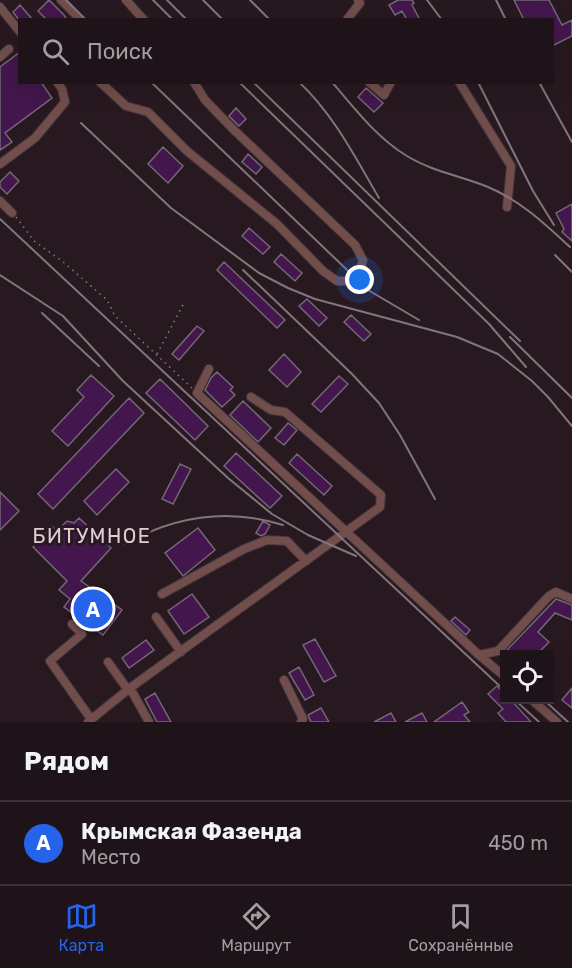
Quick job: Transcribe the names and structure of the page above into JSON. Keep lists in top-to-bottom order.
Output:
{
  "districts": ["БИТУМНОЕ"],
  "page": {
    "search": "Поиск",
    "pins": "A",
    "heading": "Рядом",
    "list": [
      {
        "mark": "A",
        "name": "Крымская Фазенда",
        "note": "Место",
        "value": "450 m"
      }
    ],
    "nav": ["Карта", "Маршрут", "Сохранённые"]
  }
}
